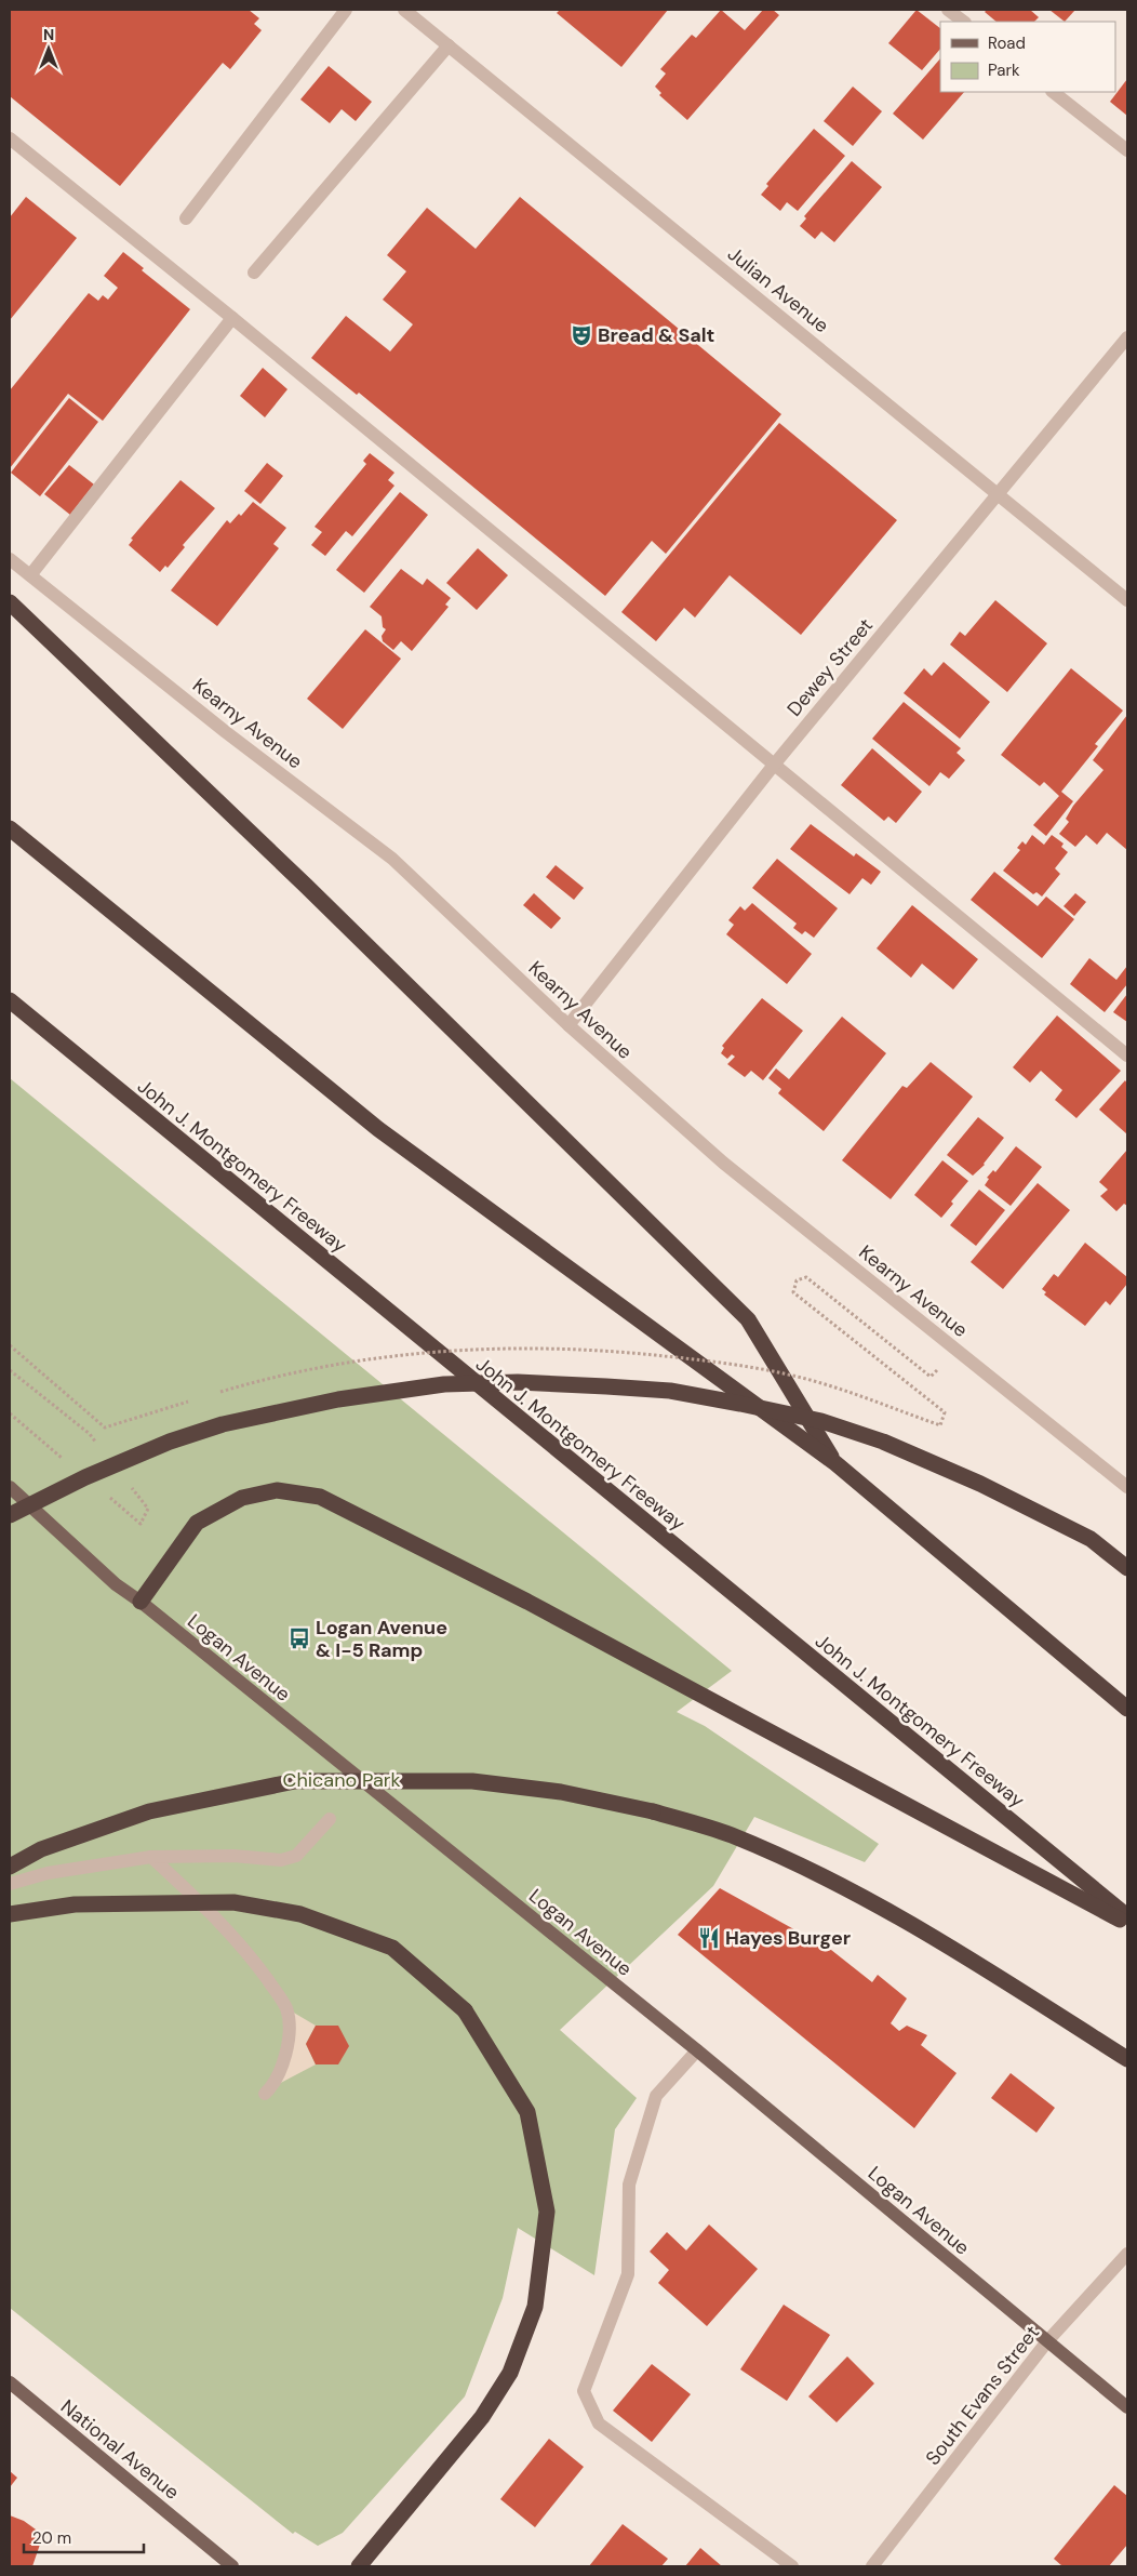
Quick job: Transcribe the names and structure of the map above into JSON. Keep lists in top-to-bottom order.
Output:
{
  "streets": {
    "highway": ["John J. Montgomery Freeway"],
    "main road": ["Logan Avenue", "National Avenue"],
    "street": [
      "Julian Avenue",
      "Dewey Street",
      "Kearny Avenue",
      "South Evans Street"
    ]
  },
  "crossings": [
    ["Julian Avenue", "Dewey Street"],
    ["Dewey Street", "Kearny Avenue"],
    ["Logan Avenue", "South Evans Street"]
  ],
  "parks": ["Chicano Park"],
  "places": {
    "theatre": ["Bread & Salt"],
    "bus stop": ["Logan Avenue & I-5 Ramp"],
    "restaurant": ["Hayes Burger"]
  },
  "legend": ["Road", "Park"],
  "scale_bar": "20 m",
  "north": "top"
}
